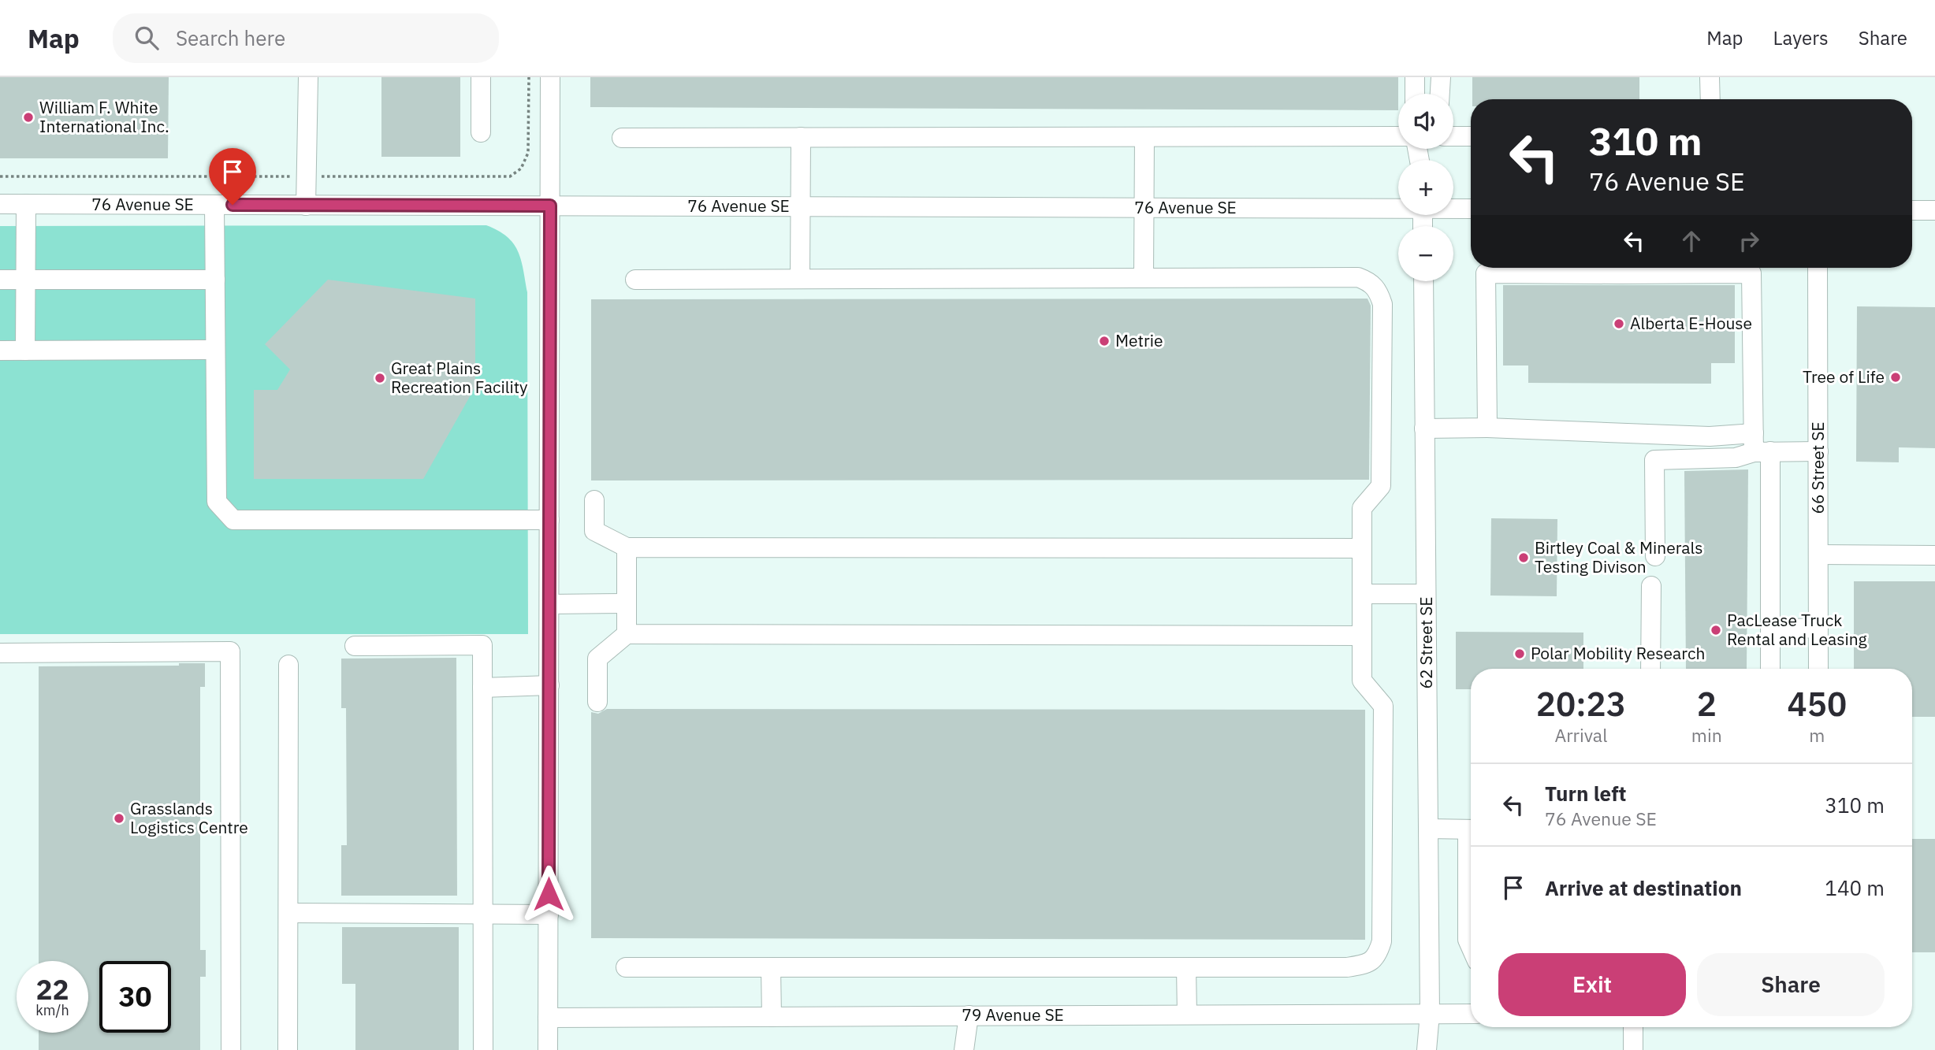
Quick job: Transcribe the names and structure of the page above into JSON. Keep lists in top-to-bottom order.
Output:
{
  "streets": {
    "street": [
      "76 Avenue SE",
      "66 Street SE",
      "62 Street SE",
      "79 Avenue SE"
    ]
  },
  "crossings": [
    ["62 Street SE", "79 Avenue SE"]
  ],
  "places": [
    "William F. White International Inc.",
    "Alberta E-House",
    "Metrie",
    "Tree of Life",
    "Great Plains Recreation Facility",
    "Birtley Coal & Minerals Testing Divison",
    "PacLease Truck Rental and Leasing",
    "Polar Mobility Research",
    "Grasslands Logistics Centre"
  ],
  "page": {
    "header": "Map",
    "search": "Search here",
    "nav": ["Map", "Layers", "Share"],
    "map_buttons": ["+", "−"],
    "turn": ["310 m", "76 Avenue SE"],
    "eta": [
      "20:23",
      "Arrival",
      "2",
      "min",
      "450",
      "m"
    ],
    "list": [
      {
        "name": "Turn left",
        "note": "76 Avenue SE",
        "value": "310 m"
      },
      {
        "name": "Arrive at destination",
        "value": "140 m"
      }
    ],
    "buttons": ["Exit", "Share"],
    "speed": "22 km/h",
    "limit": "30"
  }
}
